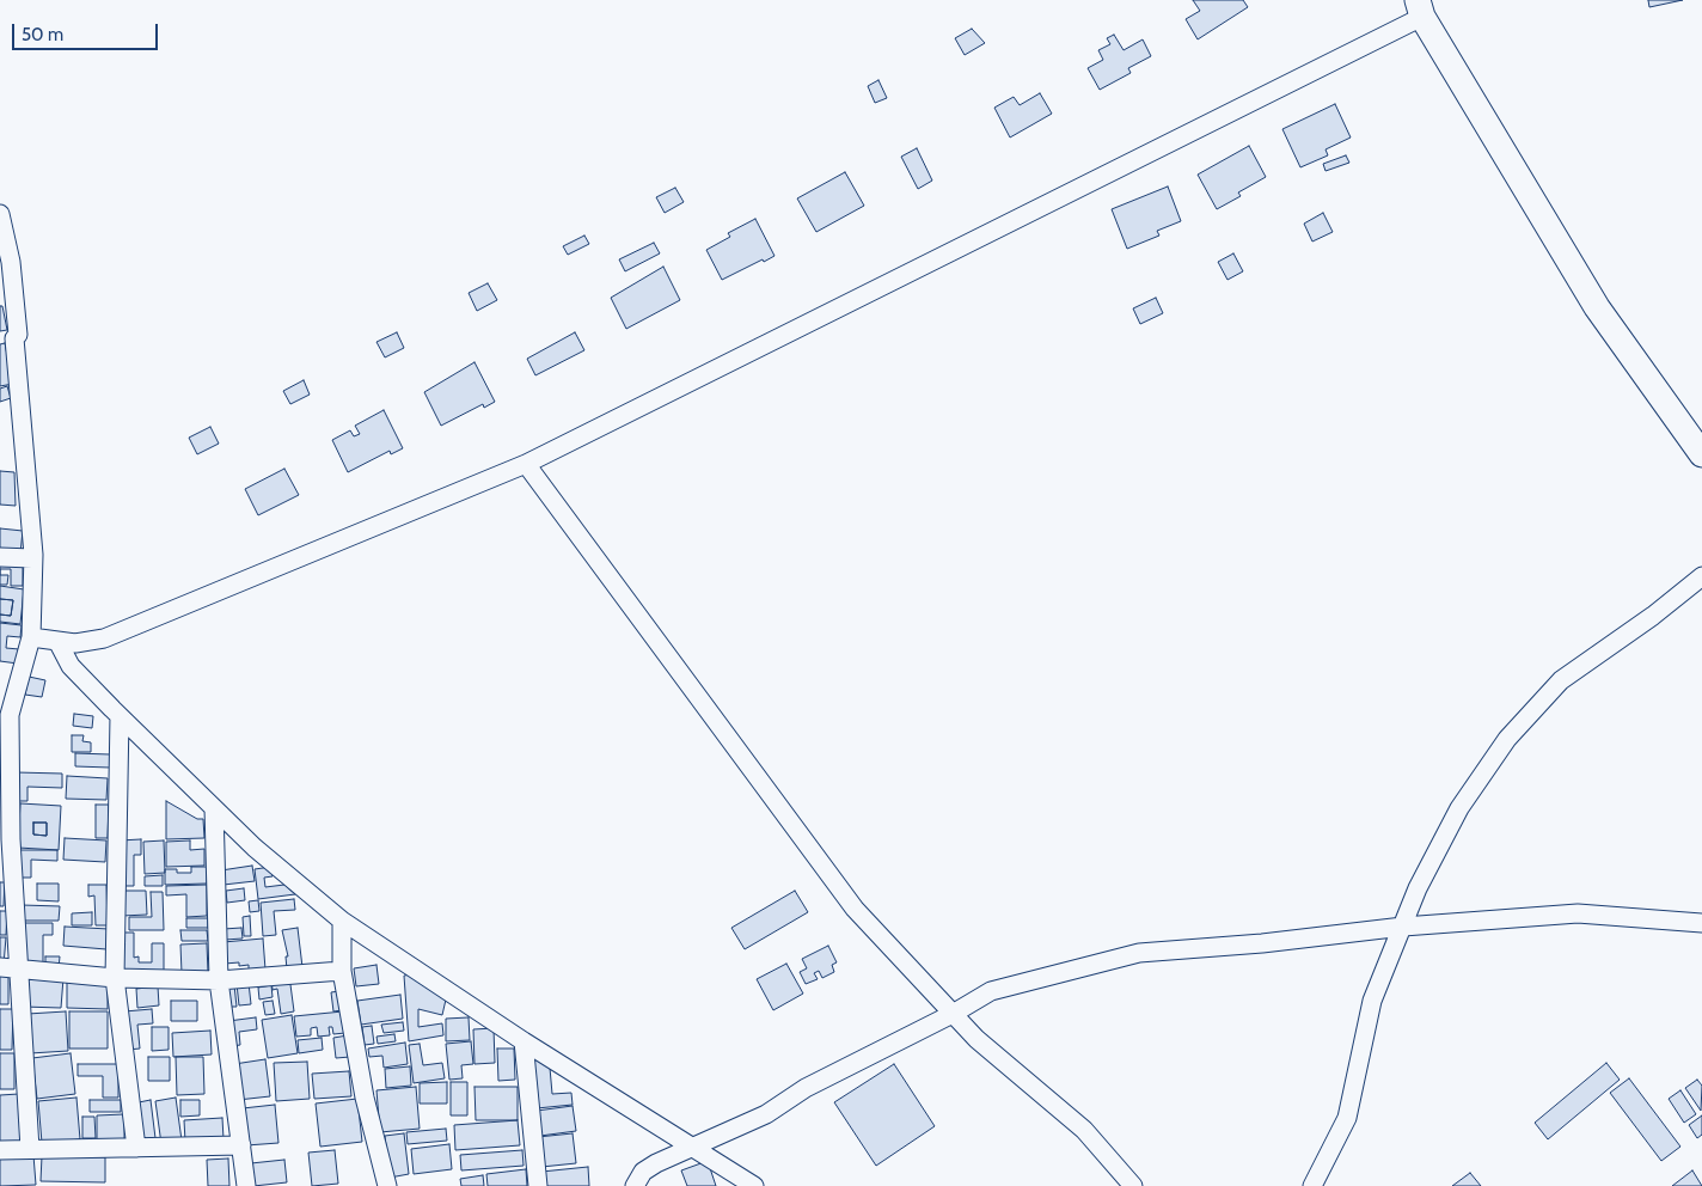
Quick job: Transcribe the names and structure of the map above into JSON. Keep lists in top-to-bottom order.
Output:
{
  "scale_bar": "50 m"
}
